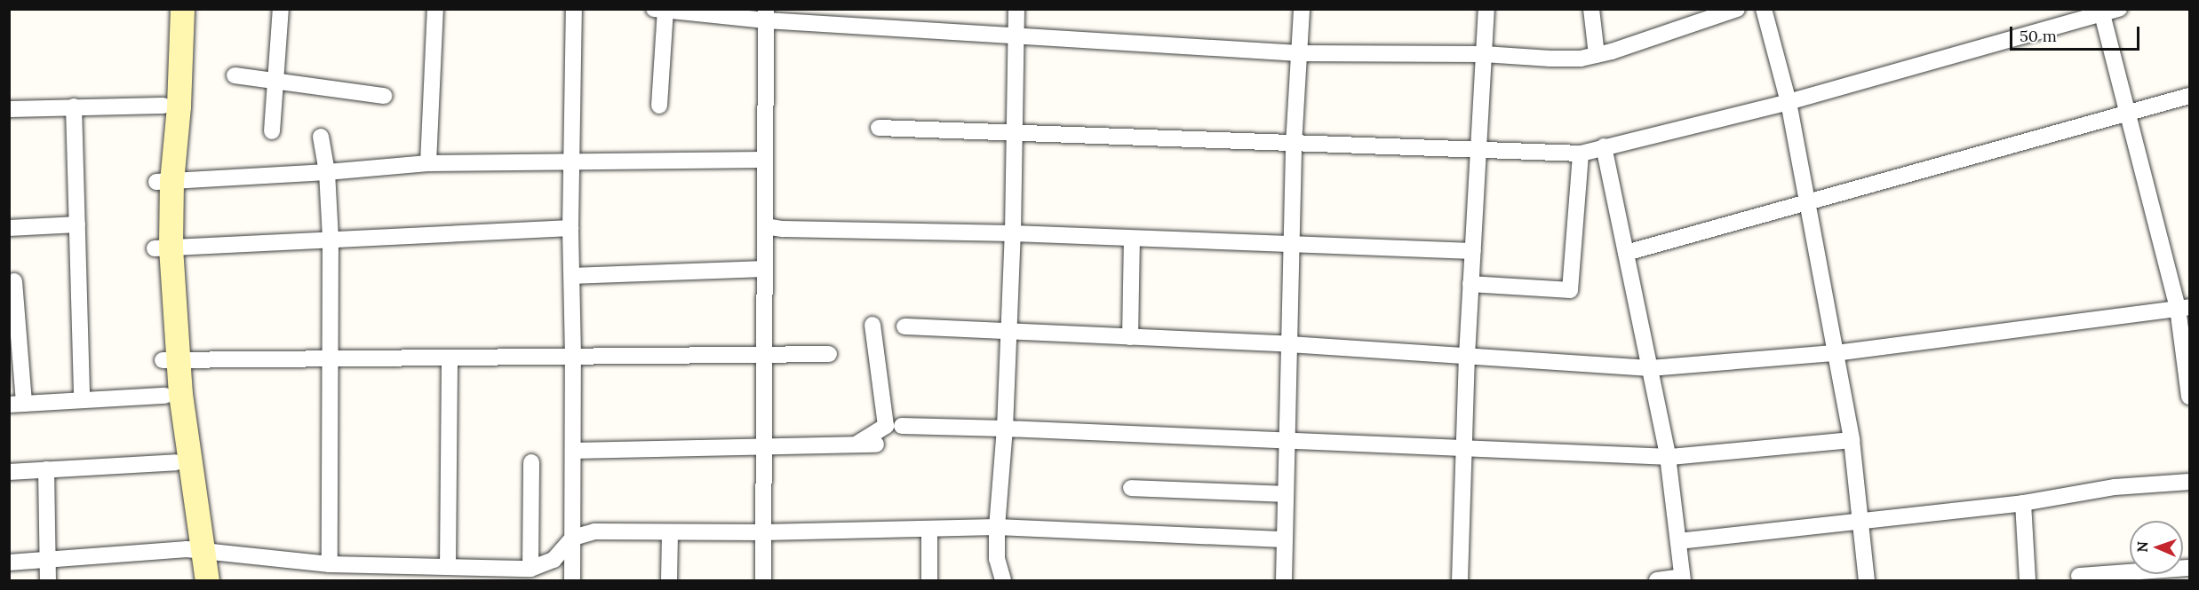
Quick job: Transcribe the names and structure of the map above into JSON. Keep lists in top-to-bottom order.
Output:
{
  "scale_bar": "50 m",
  "north": "left"
}
